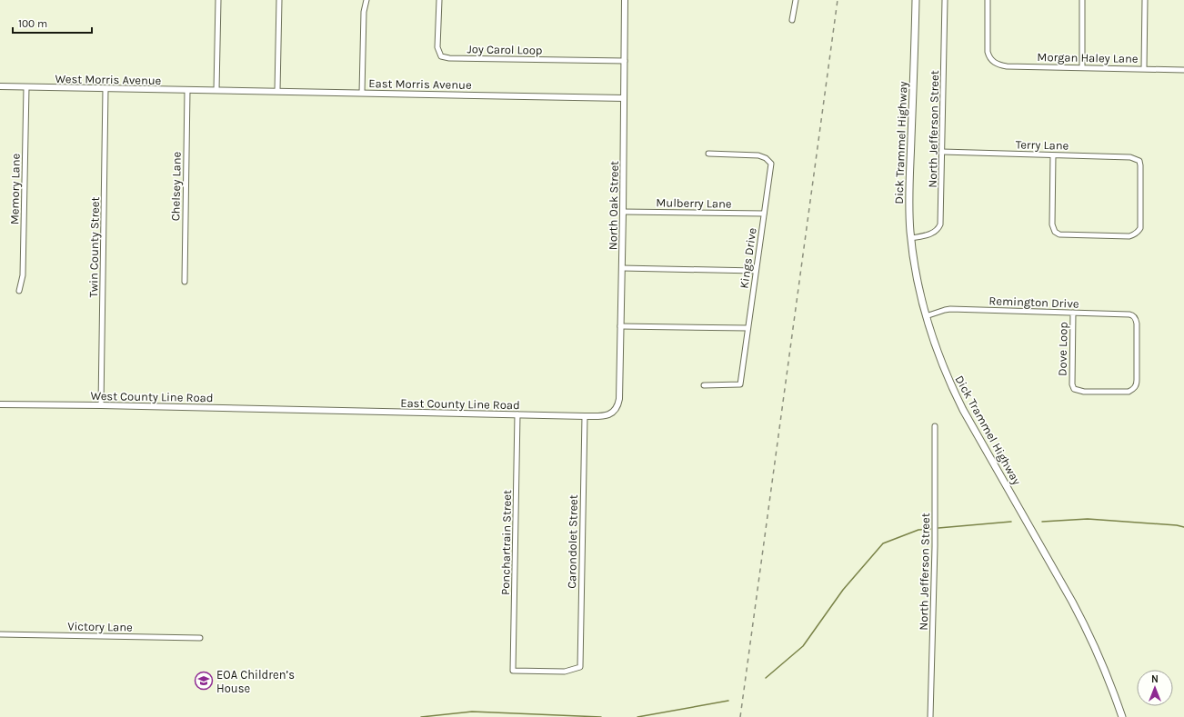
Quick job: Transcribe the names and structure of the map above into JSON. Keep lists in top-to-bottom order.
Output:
{
  "streets": {
    "main road": ["Dick Trammel Highway"],
    "street": [
      "Joy Carol Loop",
      "Morgan Haley Lane",
      "West Morris Avenue",
      "East Morris Avenue",
      "North Jefferson Street",
      "Terry Lane",
      "Chelsey Lane",
      "Memory Lane",
      "Mulberry Lane",
      "North Oak Street",
      "Twin County Street",
      "Kings Drive",
      "Remington Drive",
      "Dove Loop",
      "West County Line Road",
      "East County Line Road",
      "Carondolet Street",
      "Ponchartrain Street",
      "Victory Lane"
    ]
  },
  "crossings": [
    ["Joy Carol Loop", "North Oak Street"],
    ["West Morris Avenue", "East Morris Avenue"],
    ["West Morris Avenue", "Chelsey Lane"],
    ["West Morris Avenue", "Memory Lane"],
    ["West Morris Avenue", "Twin County Street"],
    ["East Morris Avenue", "North Oak Street"],
    ["North Jefferson Street", "Dick Trammel Highway"],
    ["North Jefferson Street", "Terry Lane"],
    ["Dick Trammel Highway", "Remington Drive"],
    ["Mulberry Lane", "North Oak Street"],
    ["Mulberry Lane", "Kings Drive"],
    ["North Oak Street", "East County Line Road"],
    ["Twin County Street", "West County Line Road"],
    ["Remington Drive", "Dove Loop"],
    ["West County Line Road", "East County Line Road"],
    ["East County Line Road", "Carondolet Street"],
    ["East County Line Road", "Ponchartrain Street"],
    ["Carondolet Street", "Ponchartrain Street"]
  ],
  "places": {
    "school or university": ["EOA Children’s House"]
  },
  "scale_bar": "100 m",
  "north": "top"
}
